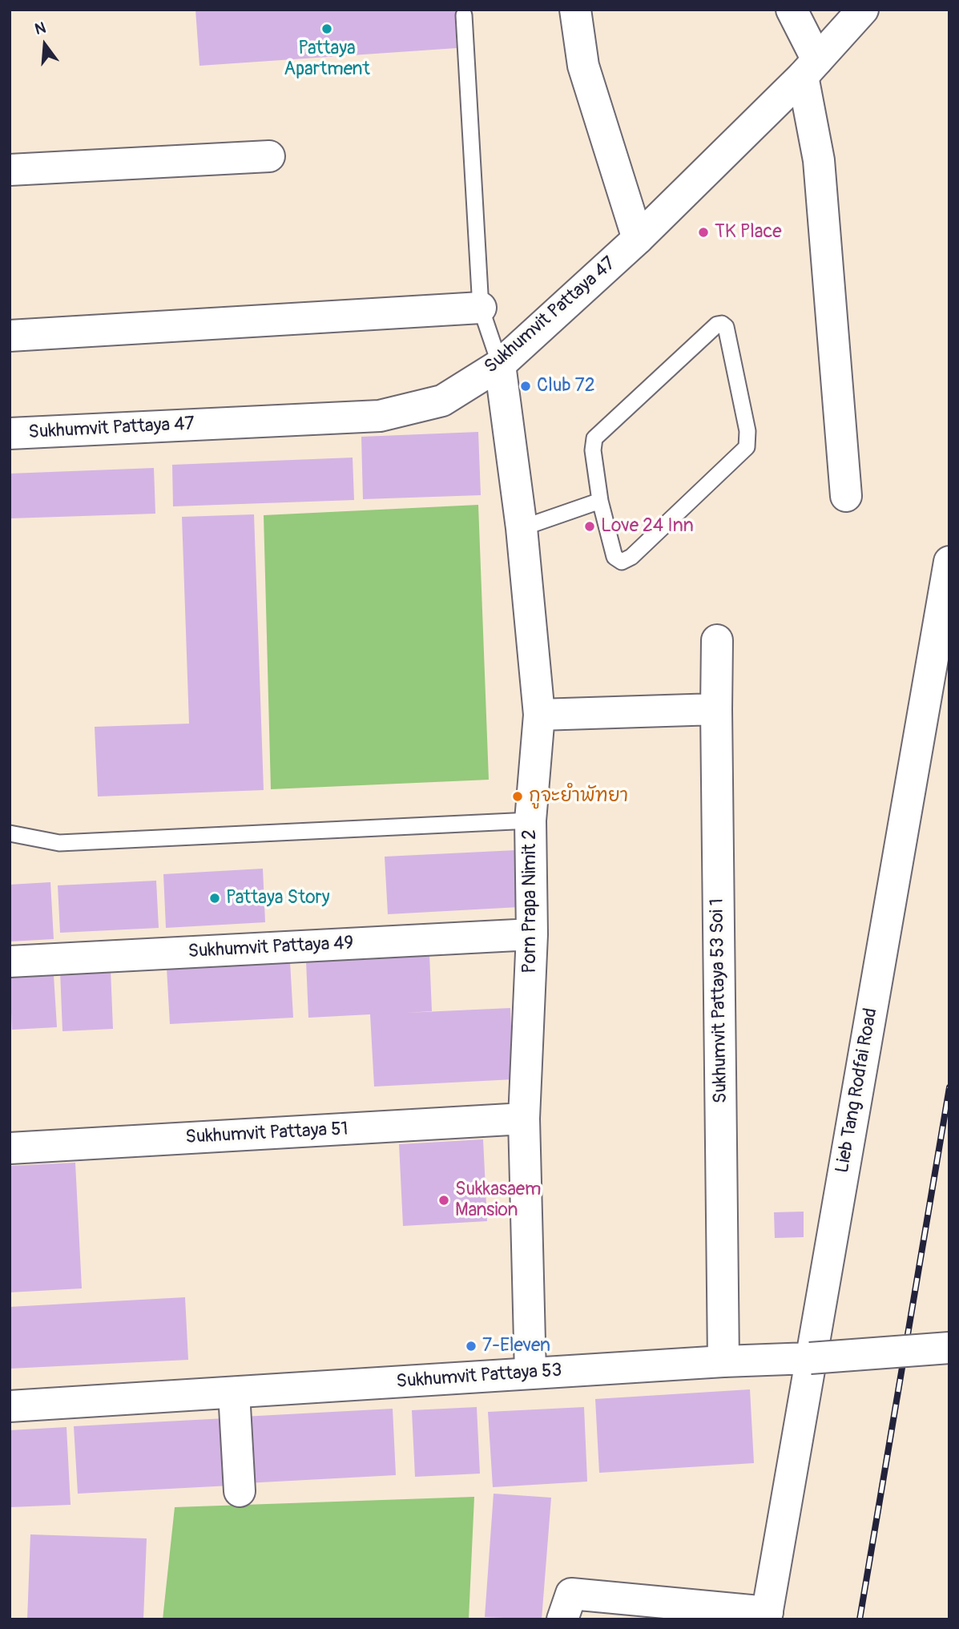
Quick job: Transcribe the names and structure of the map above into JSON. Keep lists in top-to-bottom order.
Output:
{
  "streets": {
    "street": [
      "Sukhumvit Pattaya 47",
      "Porn Prapa Nimit 2",
      "Sukhumvit Pattaya 49",
      "Sukhumvit Pattaya 53 Soi 1",
      "Lieb Tang Rodfai Road",
      "Sukhumvit Pattaya 51",
      "Sukhumvit Pattaya 53"
    ]
  },
  "crossings": [
    ["Sukhumvit Pattaya 47", "Porn Prapa Nimit 2"],
    ["Porn Prapa Nimit 2", "Sukhumvit Pattaya 49"],
    ["Porn Prapa Nimit 2", "Sukhumvit Pattaya 51"],
    ["Porn Prapa Nimit 2", "Sukhumvit Pattaya 53"],
    ["Sukhumvit Pattaya 53 Soi 1", "Sukhumvit Pattaya 53"],
    ["Lieb Tang Rodfai Road", "Sukhumvit Pattaya 53"]
  ],
  "places": [
    "Pattaya Apartment",
    "TK Place",
    "Club 72",
    "Love 24 Inn",
    "กูจะยำพัทยา",
    "Pattaya Story",
    "Sukkasaem Mansion",
    "7-Eleven"
  ],
  "north": "top"
}
